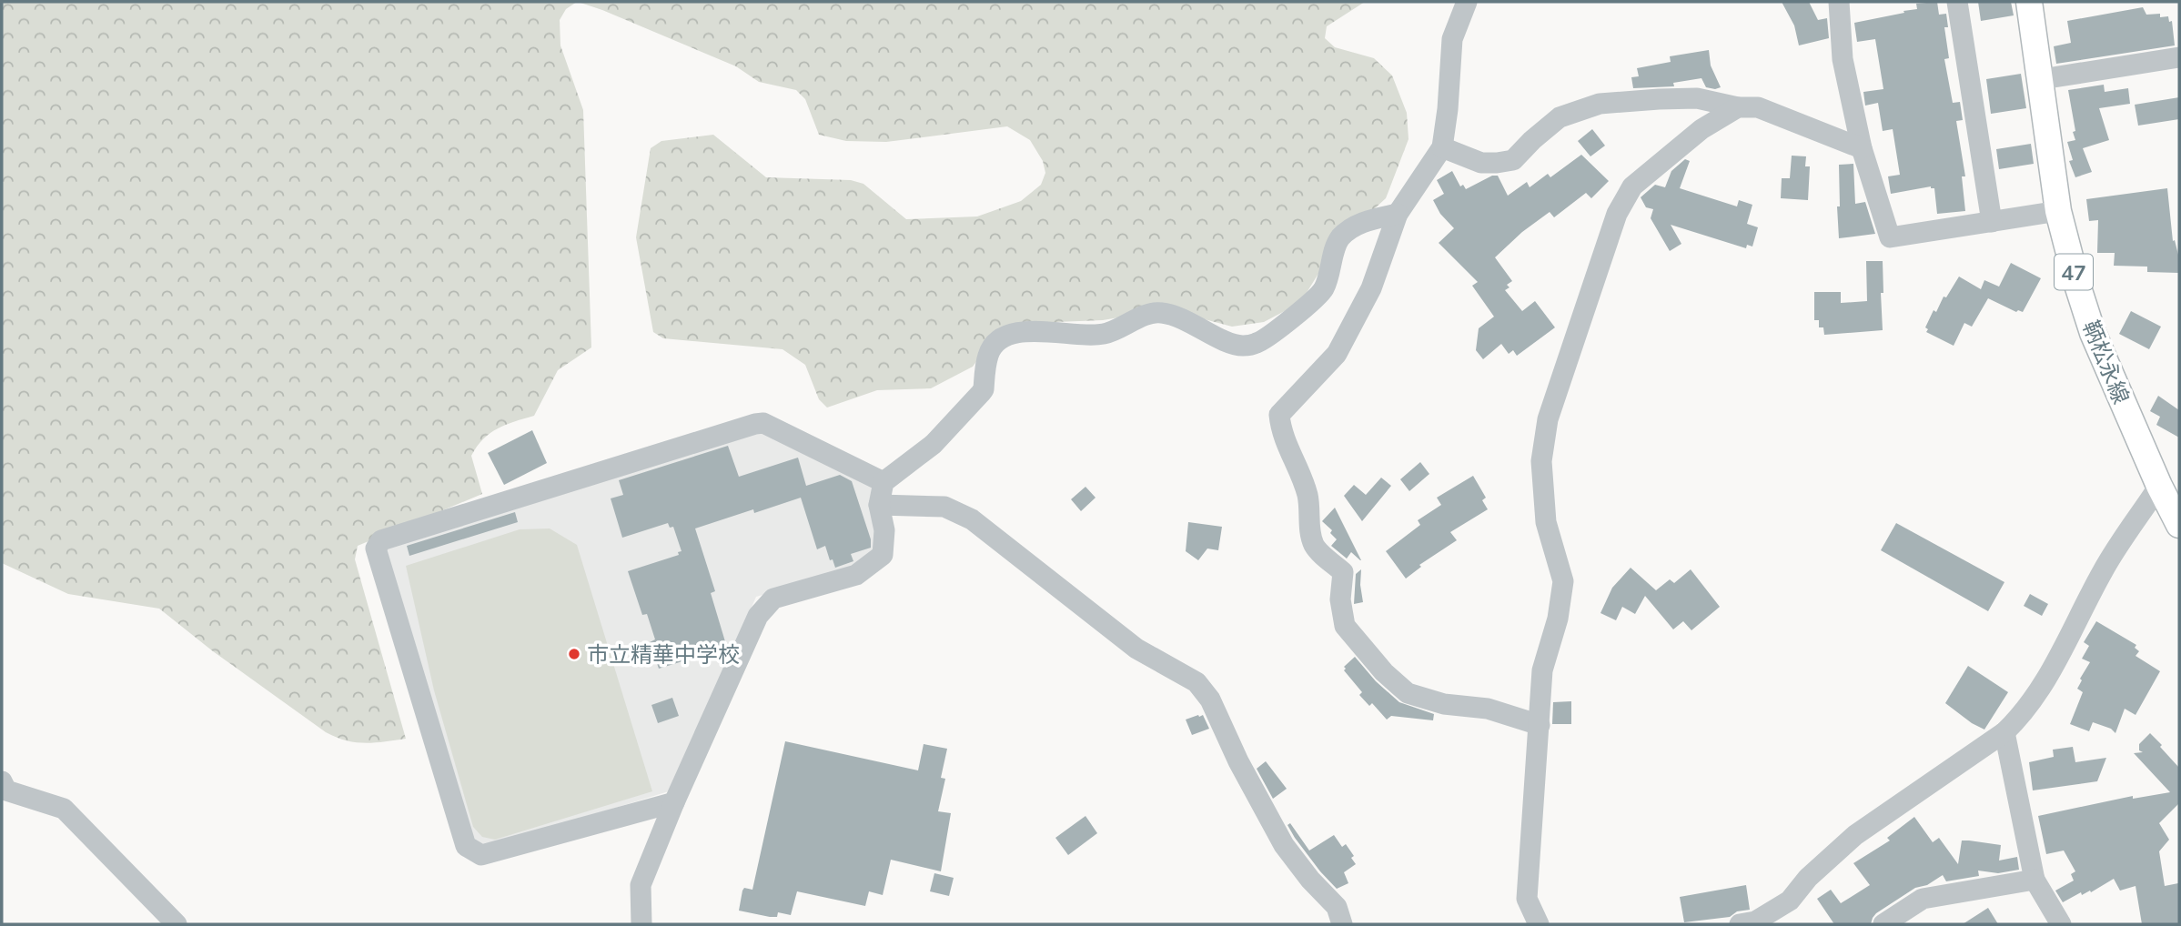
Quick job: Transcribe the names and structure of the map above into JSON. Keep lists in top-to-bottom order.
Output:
{
  "streets": {
    "main road": ["47", "鞆松永線"]
  },
  "places": ["市立精華中学校"]
}
